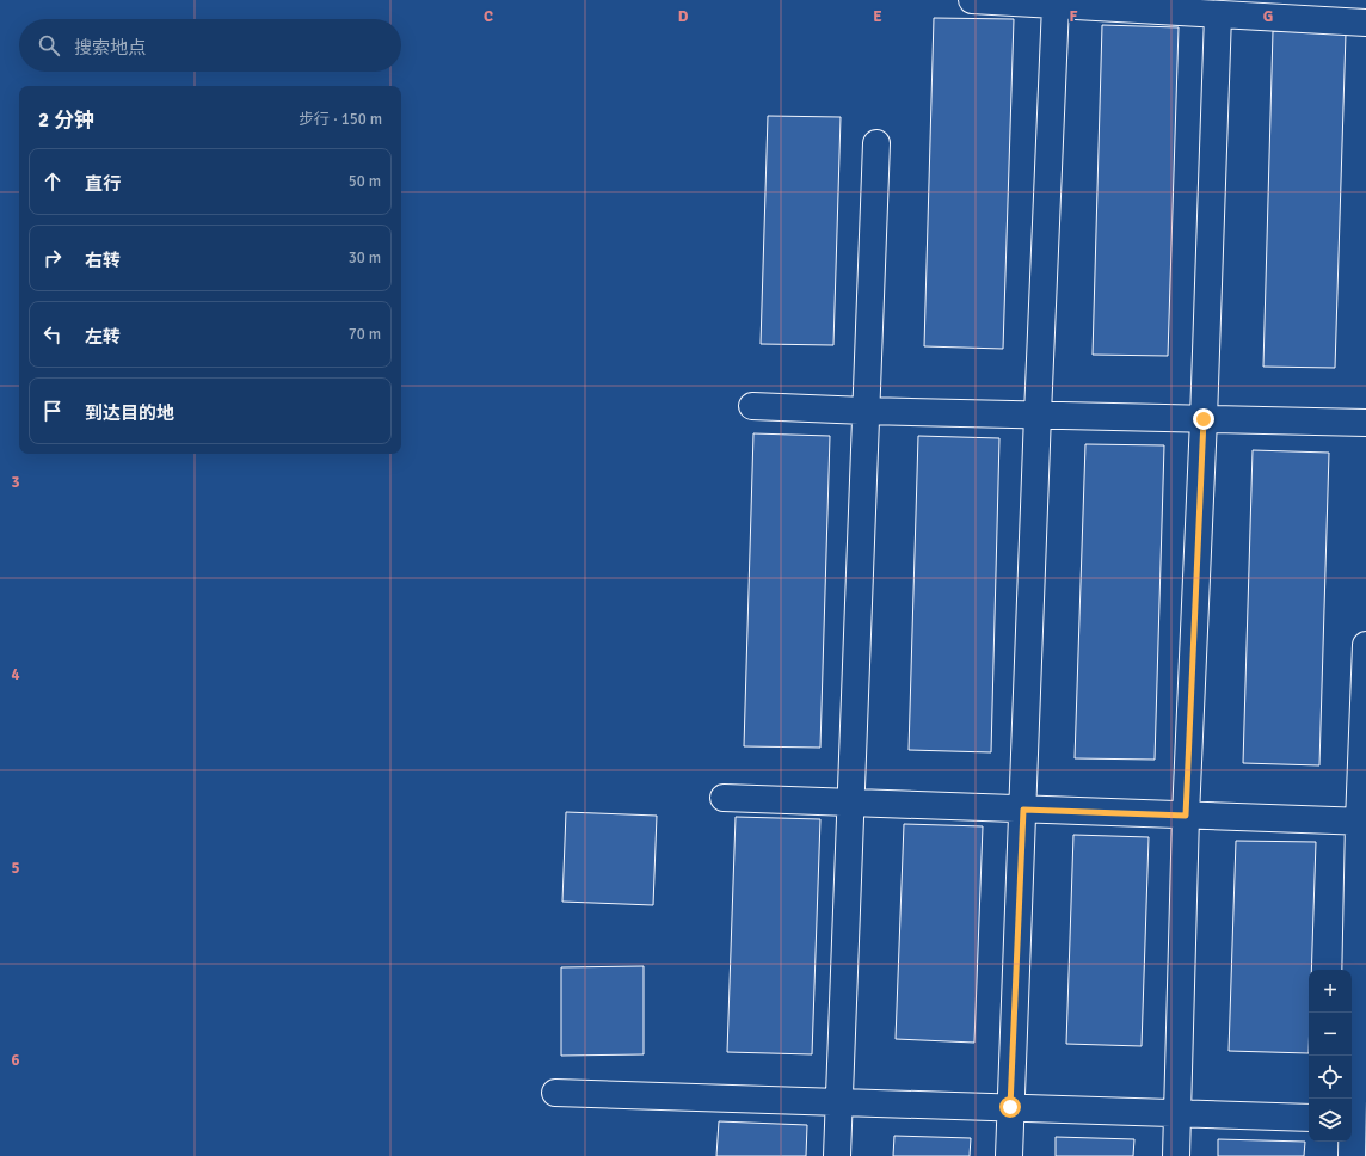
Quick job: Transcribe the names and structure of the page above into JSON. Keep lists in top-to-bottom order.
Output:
{
  "page": {
    "search": "搜索地点",
    "heading": ["2 分钟", "步行 · 150 m"],
    "list": [
      ["直行", "50 m"],
      ["右转", "30 m"],
      ["左转", "70 m"],
      "到达目的地"
    ],
    "map_buttons": ["+", "−"]
  },
  "grid": {
    "columns": [
      "C",
      "D",
      "E",
      "F",
      "G"
    ],
    "rows": [
      "3",
      "4",
      "5",
      "6"
    ]
  }
}
